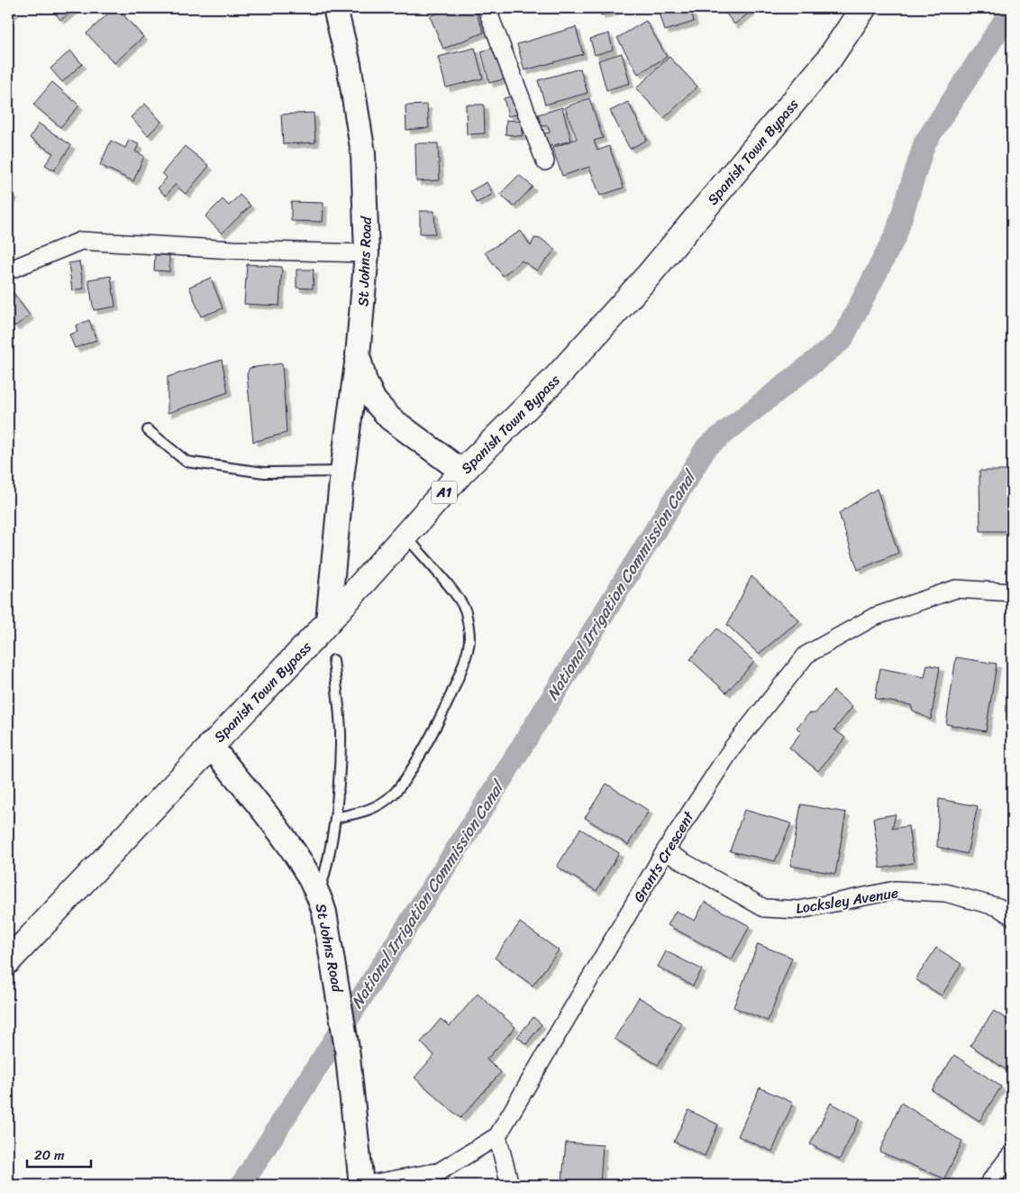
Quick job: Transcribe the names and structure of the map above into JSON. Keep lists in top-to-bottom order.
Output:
{
  "streets": {
    "main road": ["Spanish Town Bypass", "St Johns Road", "A1"],
    "street": ["Grants Crescent", "Locksley Avenue"]
  },
  "crossings": [
    ["Spanish Town Bypass", "St Johns Road"],
    ["Grants Crescent", "Locksley Avenue"]
  ],
  "water": ["National Irrigation Commission Canal"],
  "scale_bar": "20 m"
}
